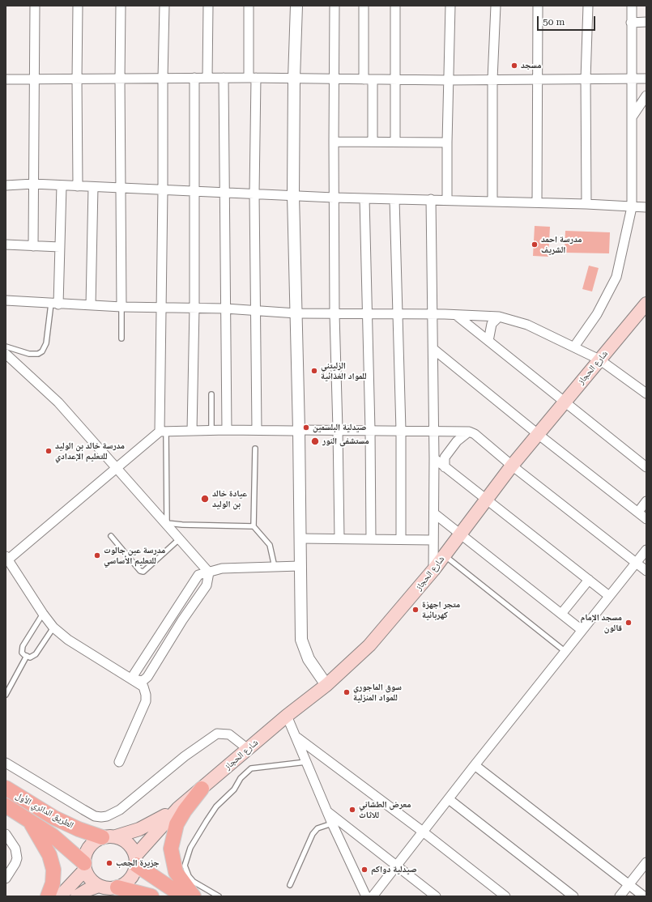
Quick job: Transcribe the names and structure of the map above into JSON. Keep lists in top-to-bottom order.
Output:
{
  "streets": {
    "main road": ["شارع الحجاز", "الطريق الدائري الأول"]
  },
  "crossings": [
    ["شارع الحجاز", "الطريق الدائري الأول"]
  ],
  "places": [
    "مسجد",
    "مدرسة احمد الشريف",
    "الزليتني للمواد الغذائية",
    "صيدلية البلسمين",
    "مستشفى النور",
    "مدرسة خالد بن الوليد للتعليم الإعدادي",
    "عيادة خالد بن الوليد",
    "مدرسة عين جالوت للتعليم الأساسي",
    "متجر اجهزة كهربائية",
    "مسجد الإمام قالون",
    "سوق الماجوري للمواد المنزلية",
    "معرض الطشاني للاثاث",
    "جزيرة الجعب",
    "صيدلية دواكم"
  ],
  "scale_bar": "50 m"
}
